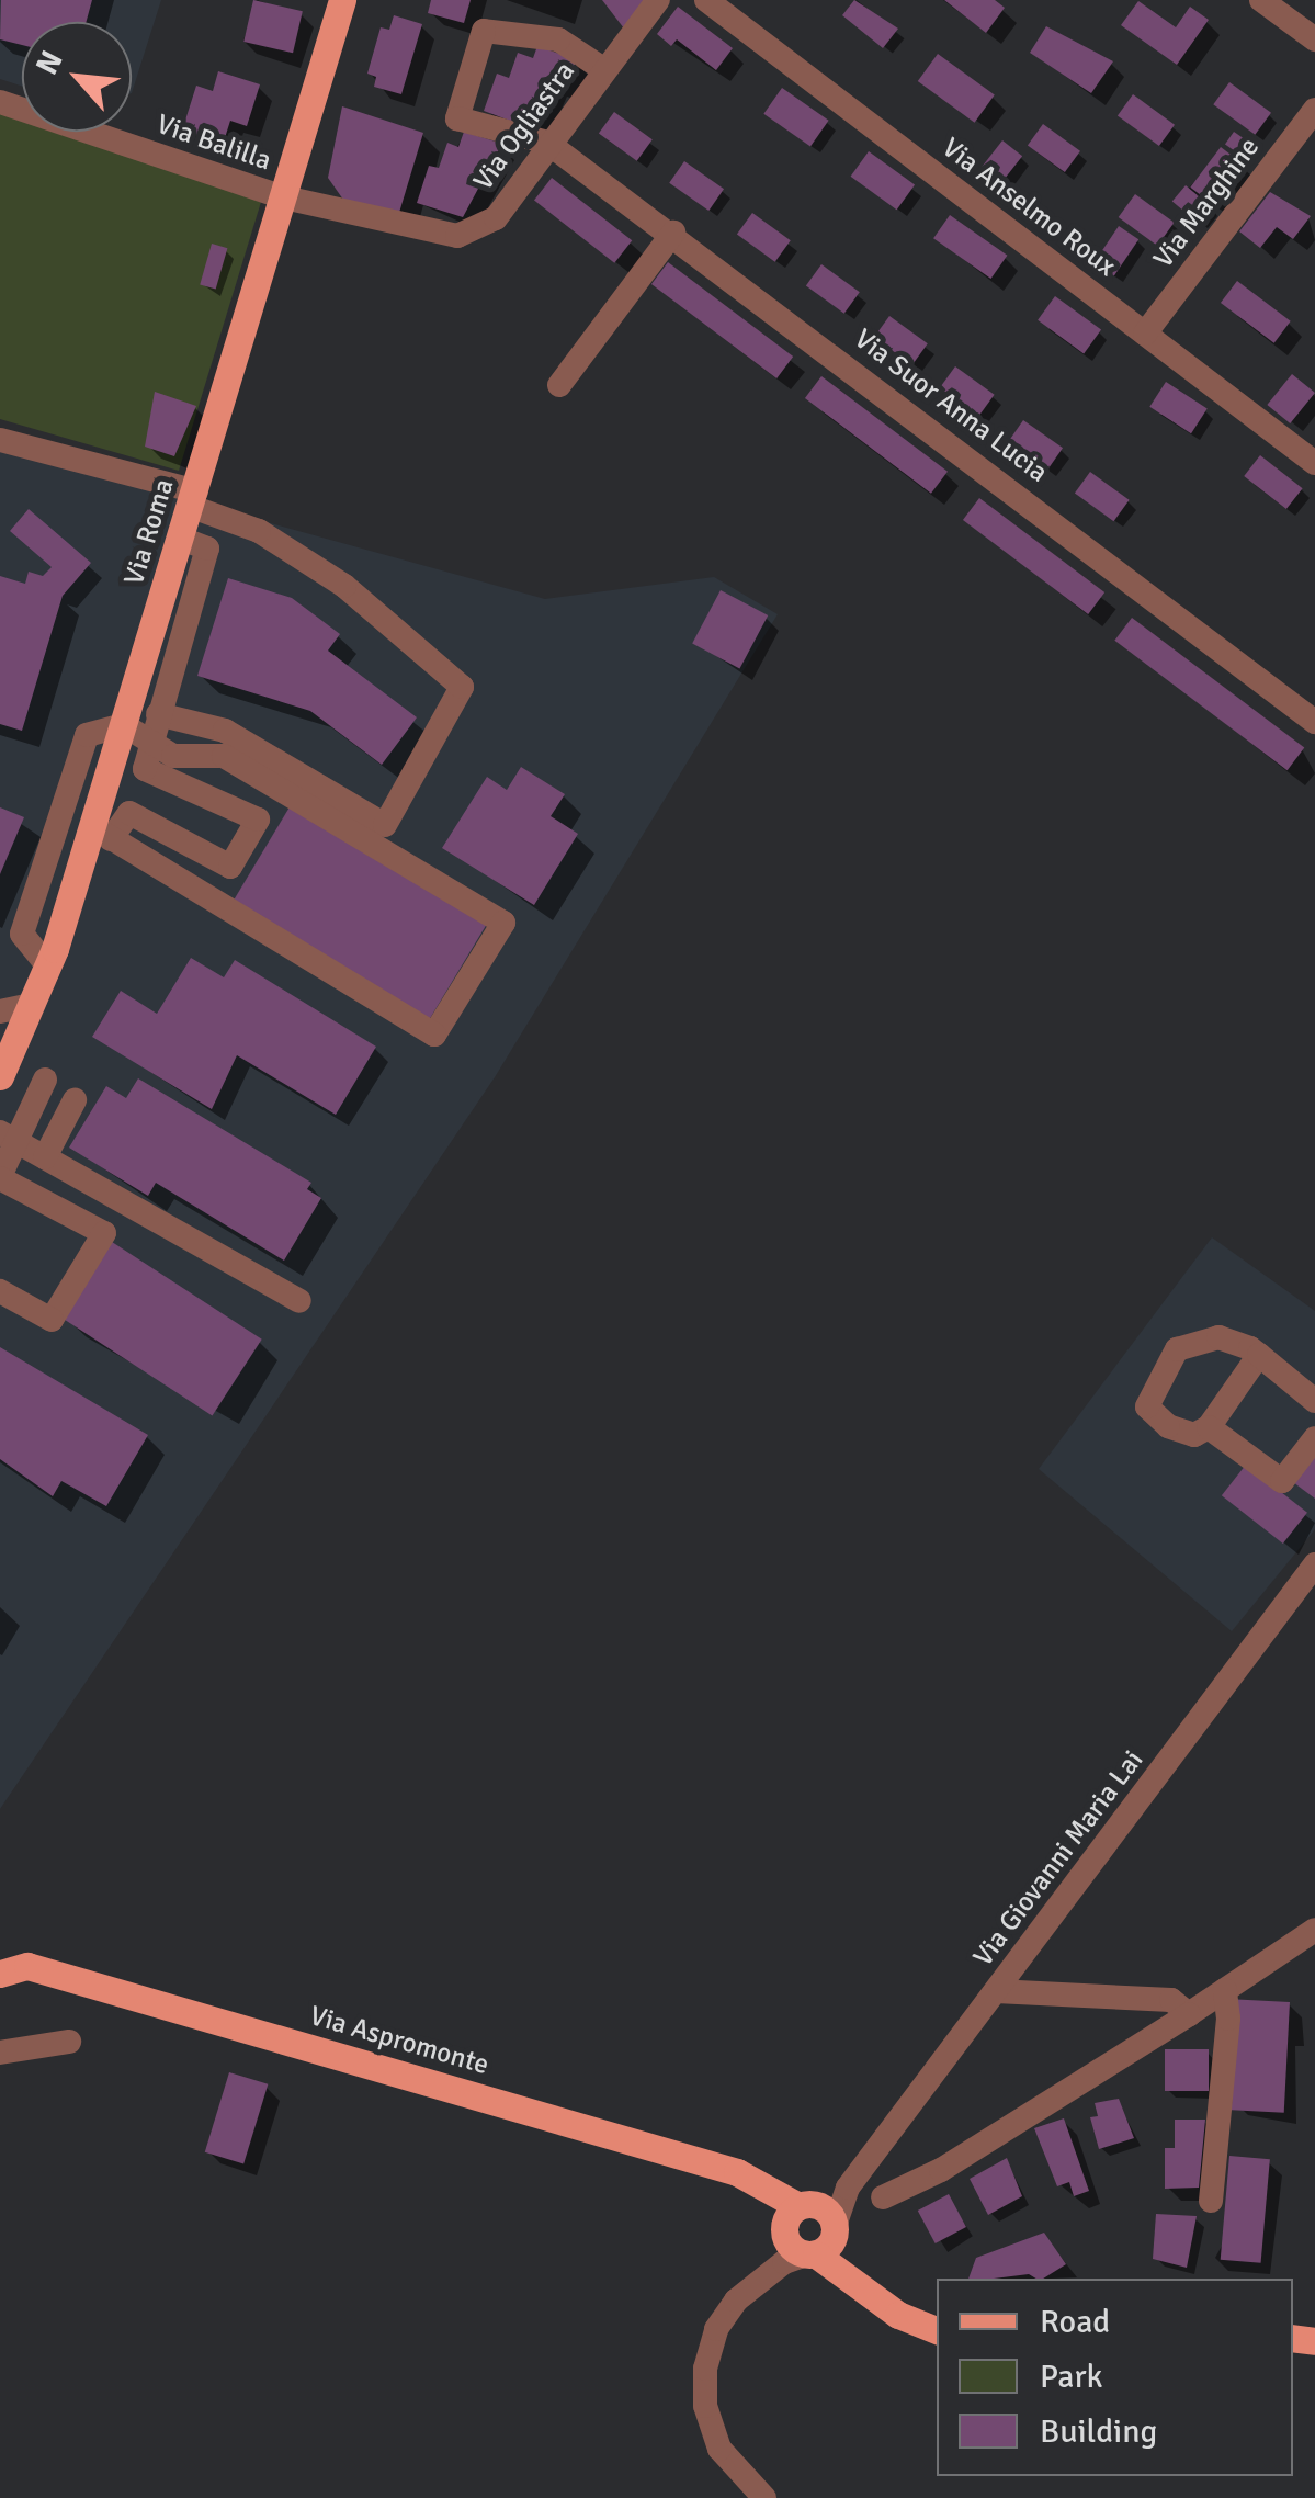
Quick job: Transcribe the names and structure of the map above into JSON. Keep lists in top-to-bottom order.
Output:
{
  "streets": {
    "main road": ["Via Roma", "Via Aspromonte"],
    "street": [
      "Via Ogliastra",
      "Via Balilla",
      "Via Marghine",
      "Via Anselmo Roux",
      "Via Suor Anna Lucia",
      "Via Giovanni Maria Lai"
    ]
  },
  "crossings": [
    ["Via Ogliastra", "Via Balilla"],
    ["Via Ogliastra", "Via Suor Anna Lucia"],
    ["Via Ogliastra", "Via Roma"],
    ["Via Balilla", "Via Roma"],
    ["Via Marghine", "Via Anselmo Roux"],
    ["Via Giovanni Maria Lai", "Via Aspromonte"]
  ],
  "legend": ["Road", "Park", "Building"],
  "north": "top left"
}
